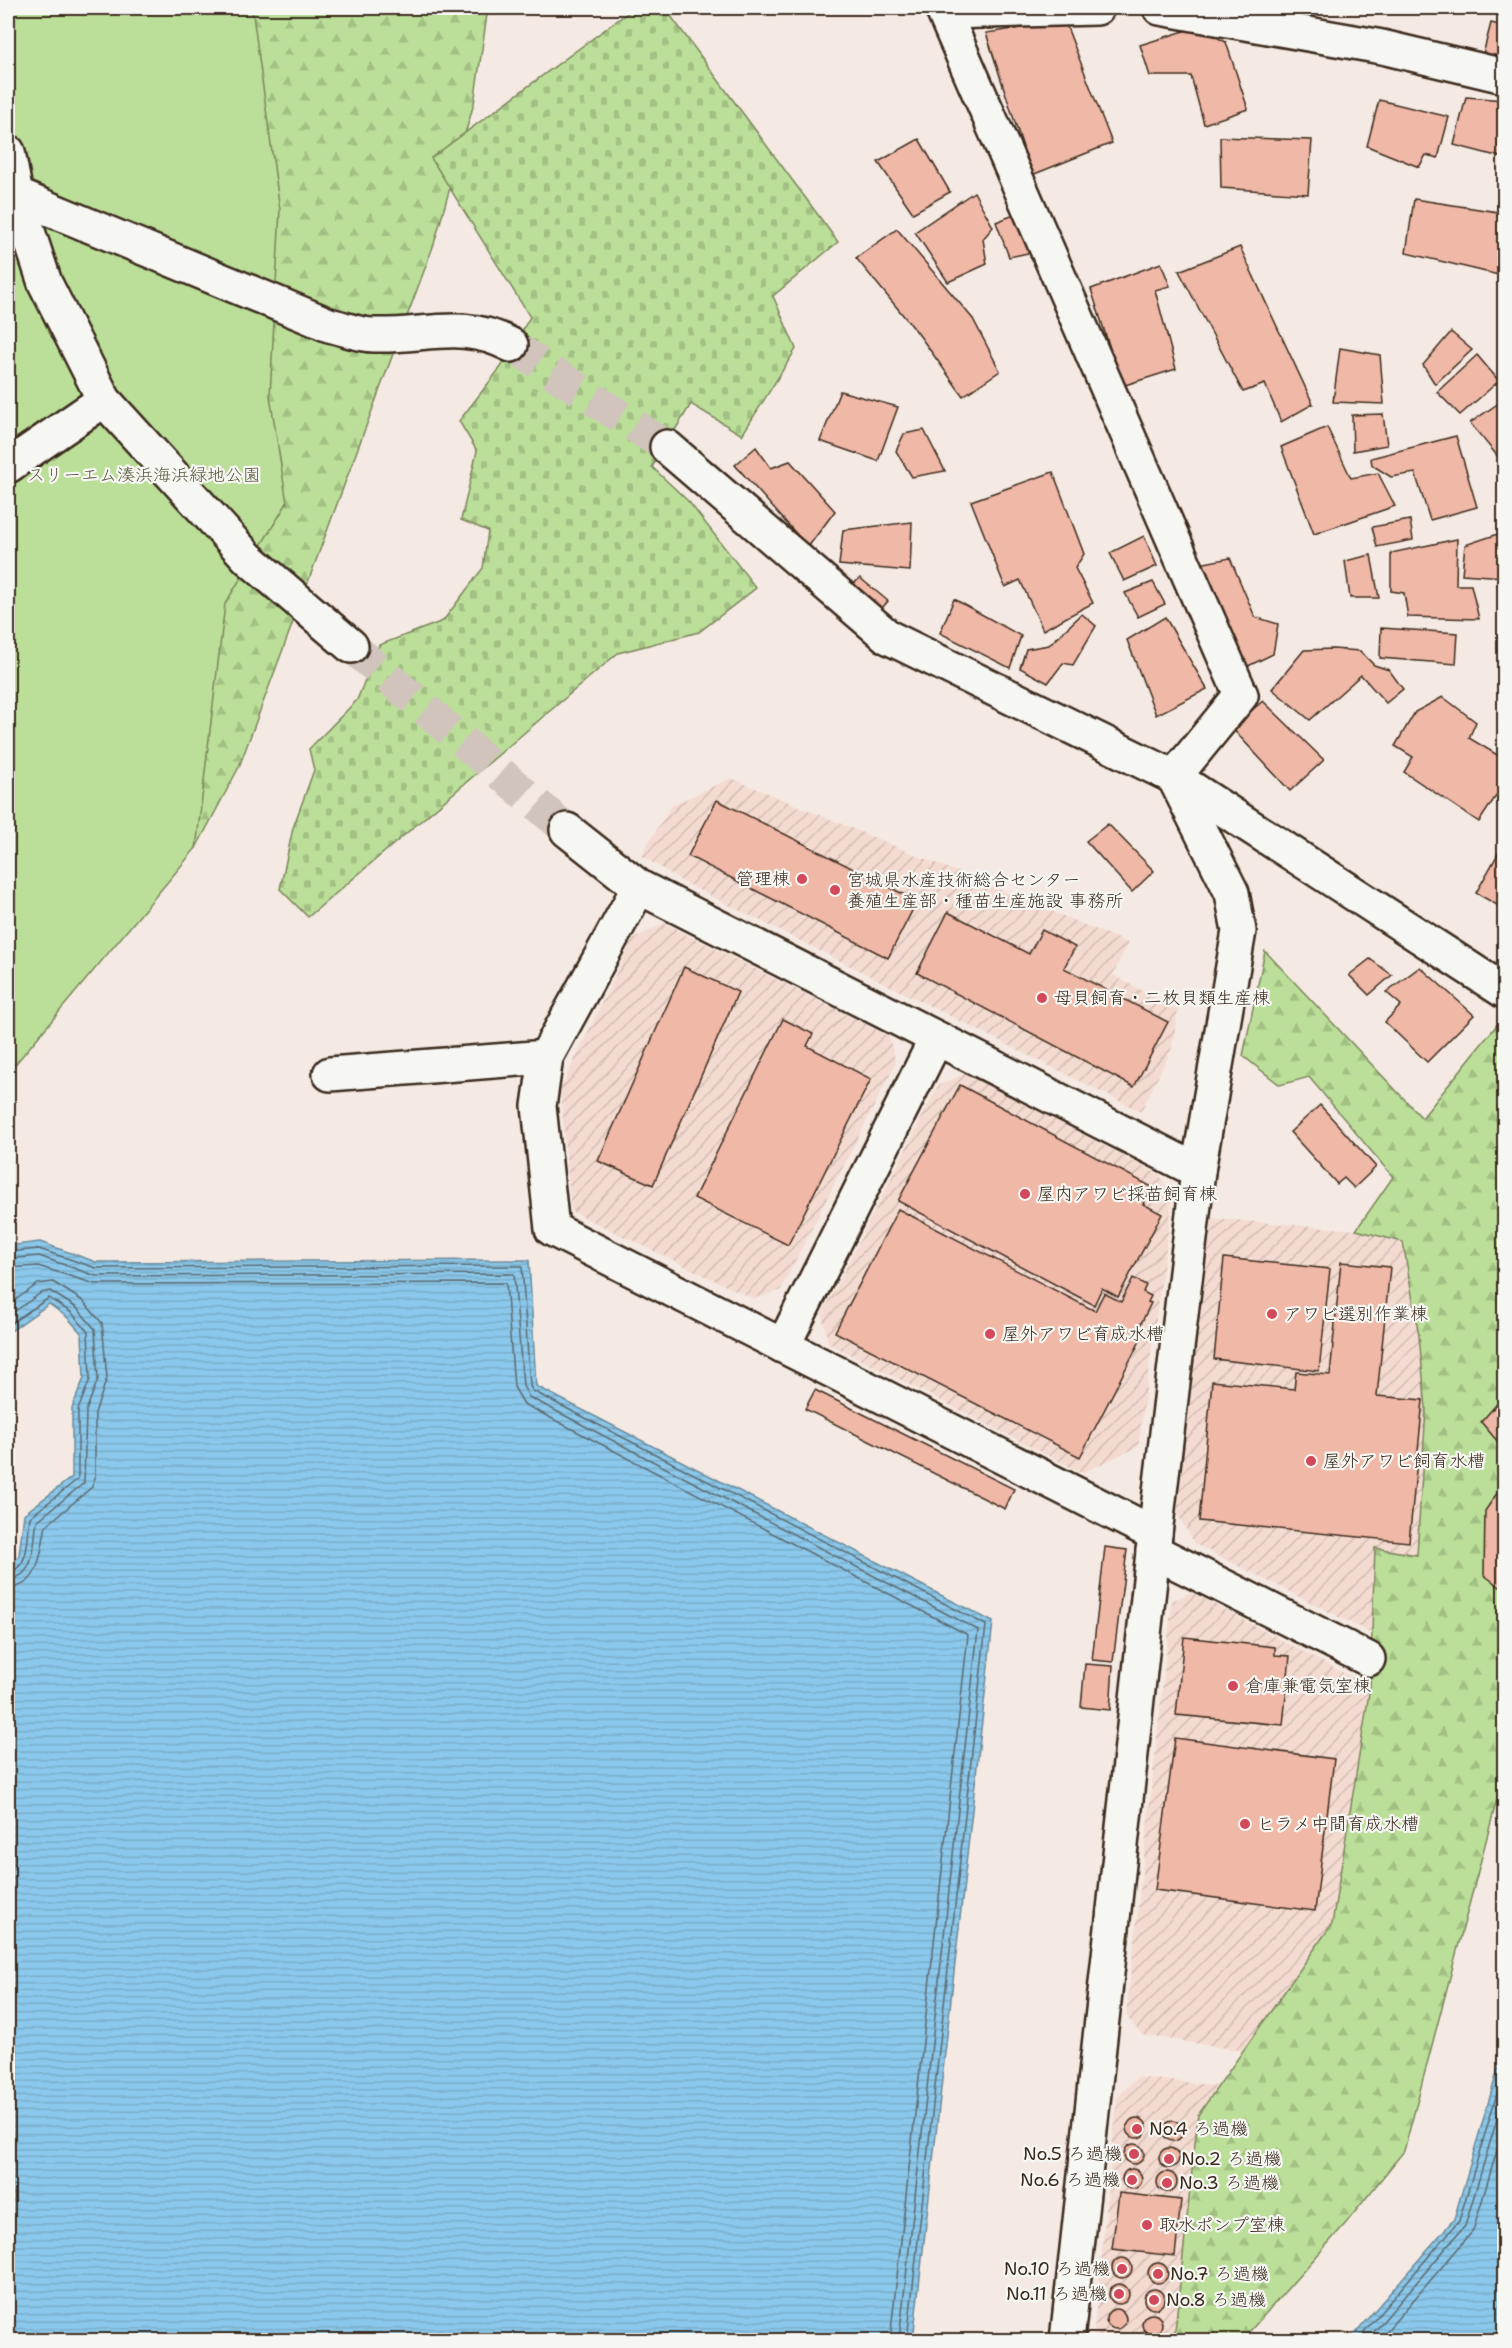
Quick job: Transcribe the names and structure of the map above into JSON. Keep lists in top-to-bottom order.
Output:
{
  "parks": ["スリーエム湊浜海浜緑地公園"],
  "places": [
    "管理棟",
    "宮城県水産技術総合センター 養殖生産部・種苗生産施設 事務所",
    "母貝飼育・二枚貝類生産棟",
    "屋内アワビ採苗飼育棟",
    "アワビ選別作業棟",
    "屋外アワビ育成水槽",
    "屋外アワビ飼育水槽",
    "倉庫兼電気室棟",
    "ヒラメ中間育成水槽",
    "No.4 ろ過機",
    "No.5 ろ過機",
    "No.2 ろ過機",
    "No.6 ろ過機",
    "No.3 ろ過機",
    "取水ポンプ室棟",
    "No.10 ろ過機",
    "No.7 ろ過機",
    "No.11 ろ過機",
    "No.8 ろ過機"
  ]
}
